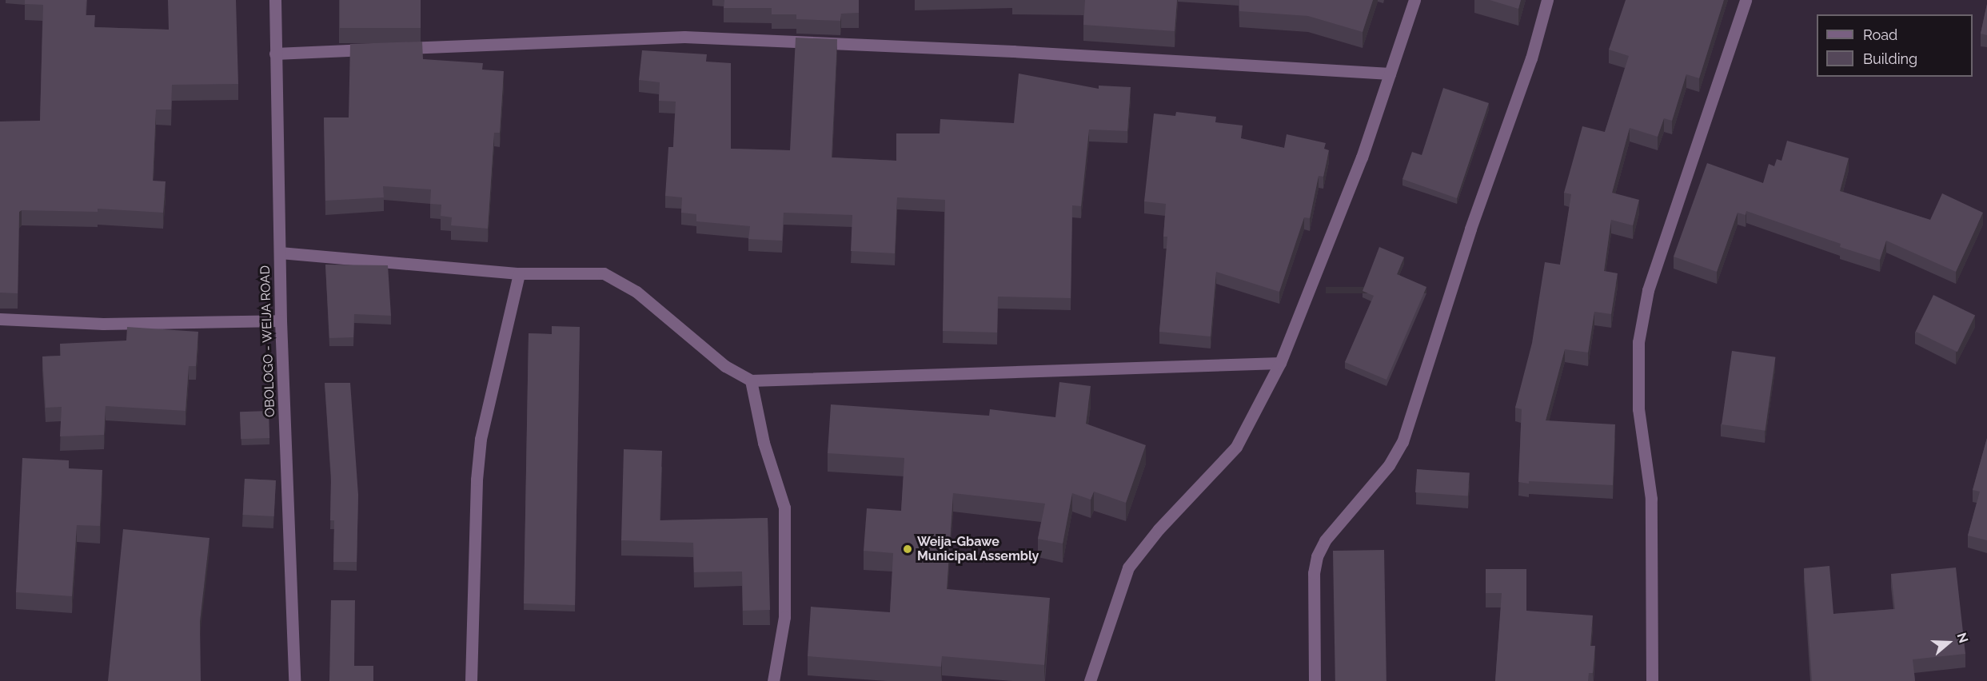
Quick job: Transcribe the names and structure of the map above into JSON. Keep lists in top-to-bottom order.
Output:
{
  "streets": {
    "street": ["OBOLOGO - WEIJA ROAD"]
  },
  "places": ["Weija-Gbawe Municipal Assembly"],
  "legend": ["Road", "Building"],
  "north": "right"
}
